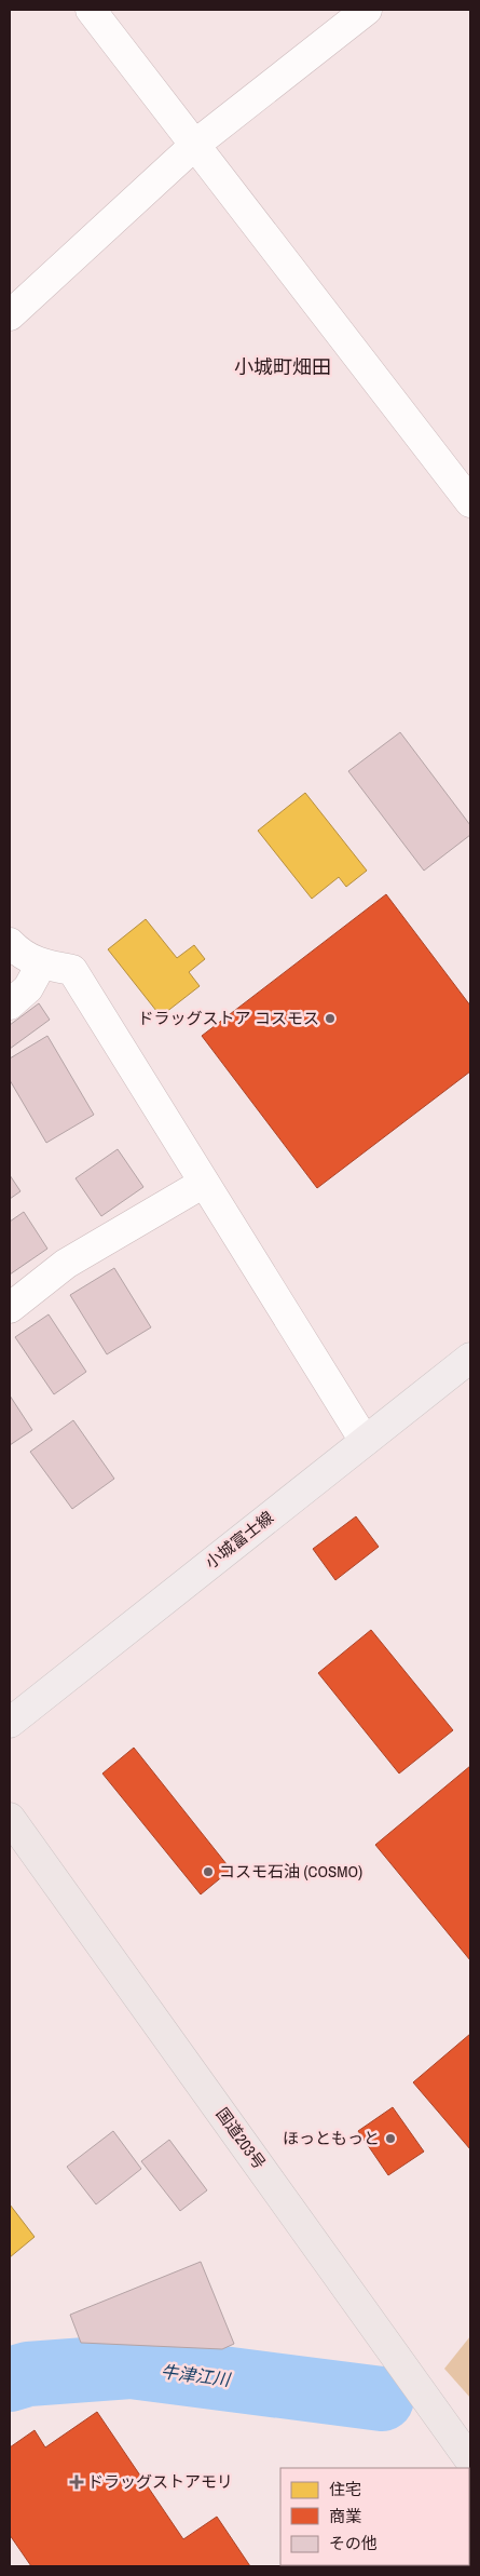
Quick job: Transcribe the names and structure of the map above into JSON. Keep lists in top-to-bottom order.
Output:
{
  "streets": {
    "highway": ["国道203号"],
    "main road": ["小城富士線"]
  },
  "districts": ["小城町畑田"],
  "water": ["牛津江川"],
  "places": {
    "other": ["ドラッグストア コスモス", "コスモ石油 (COSMO)", "ほっともっと"],
    "health": ["ドラッグストアモリ"]
  },
  "legend": ["住宅", "商業", "その他"]
}
